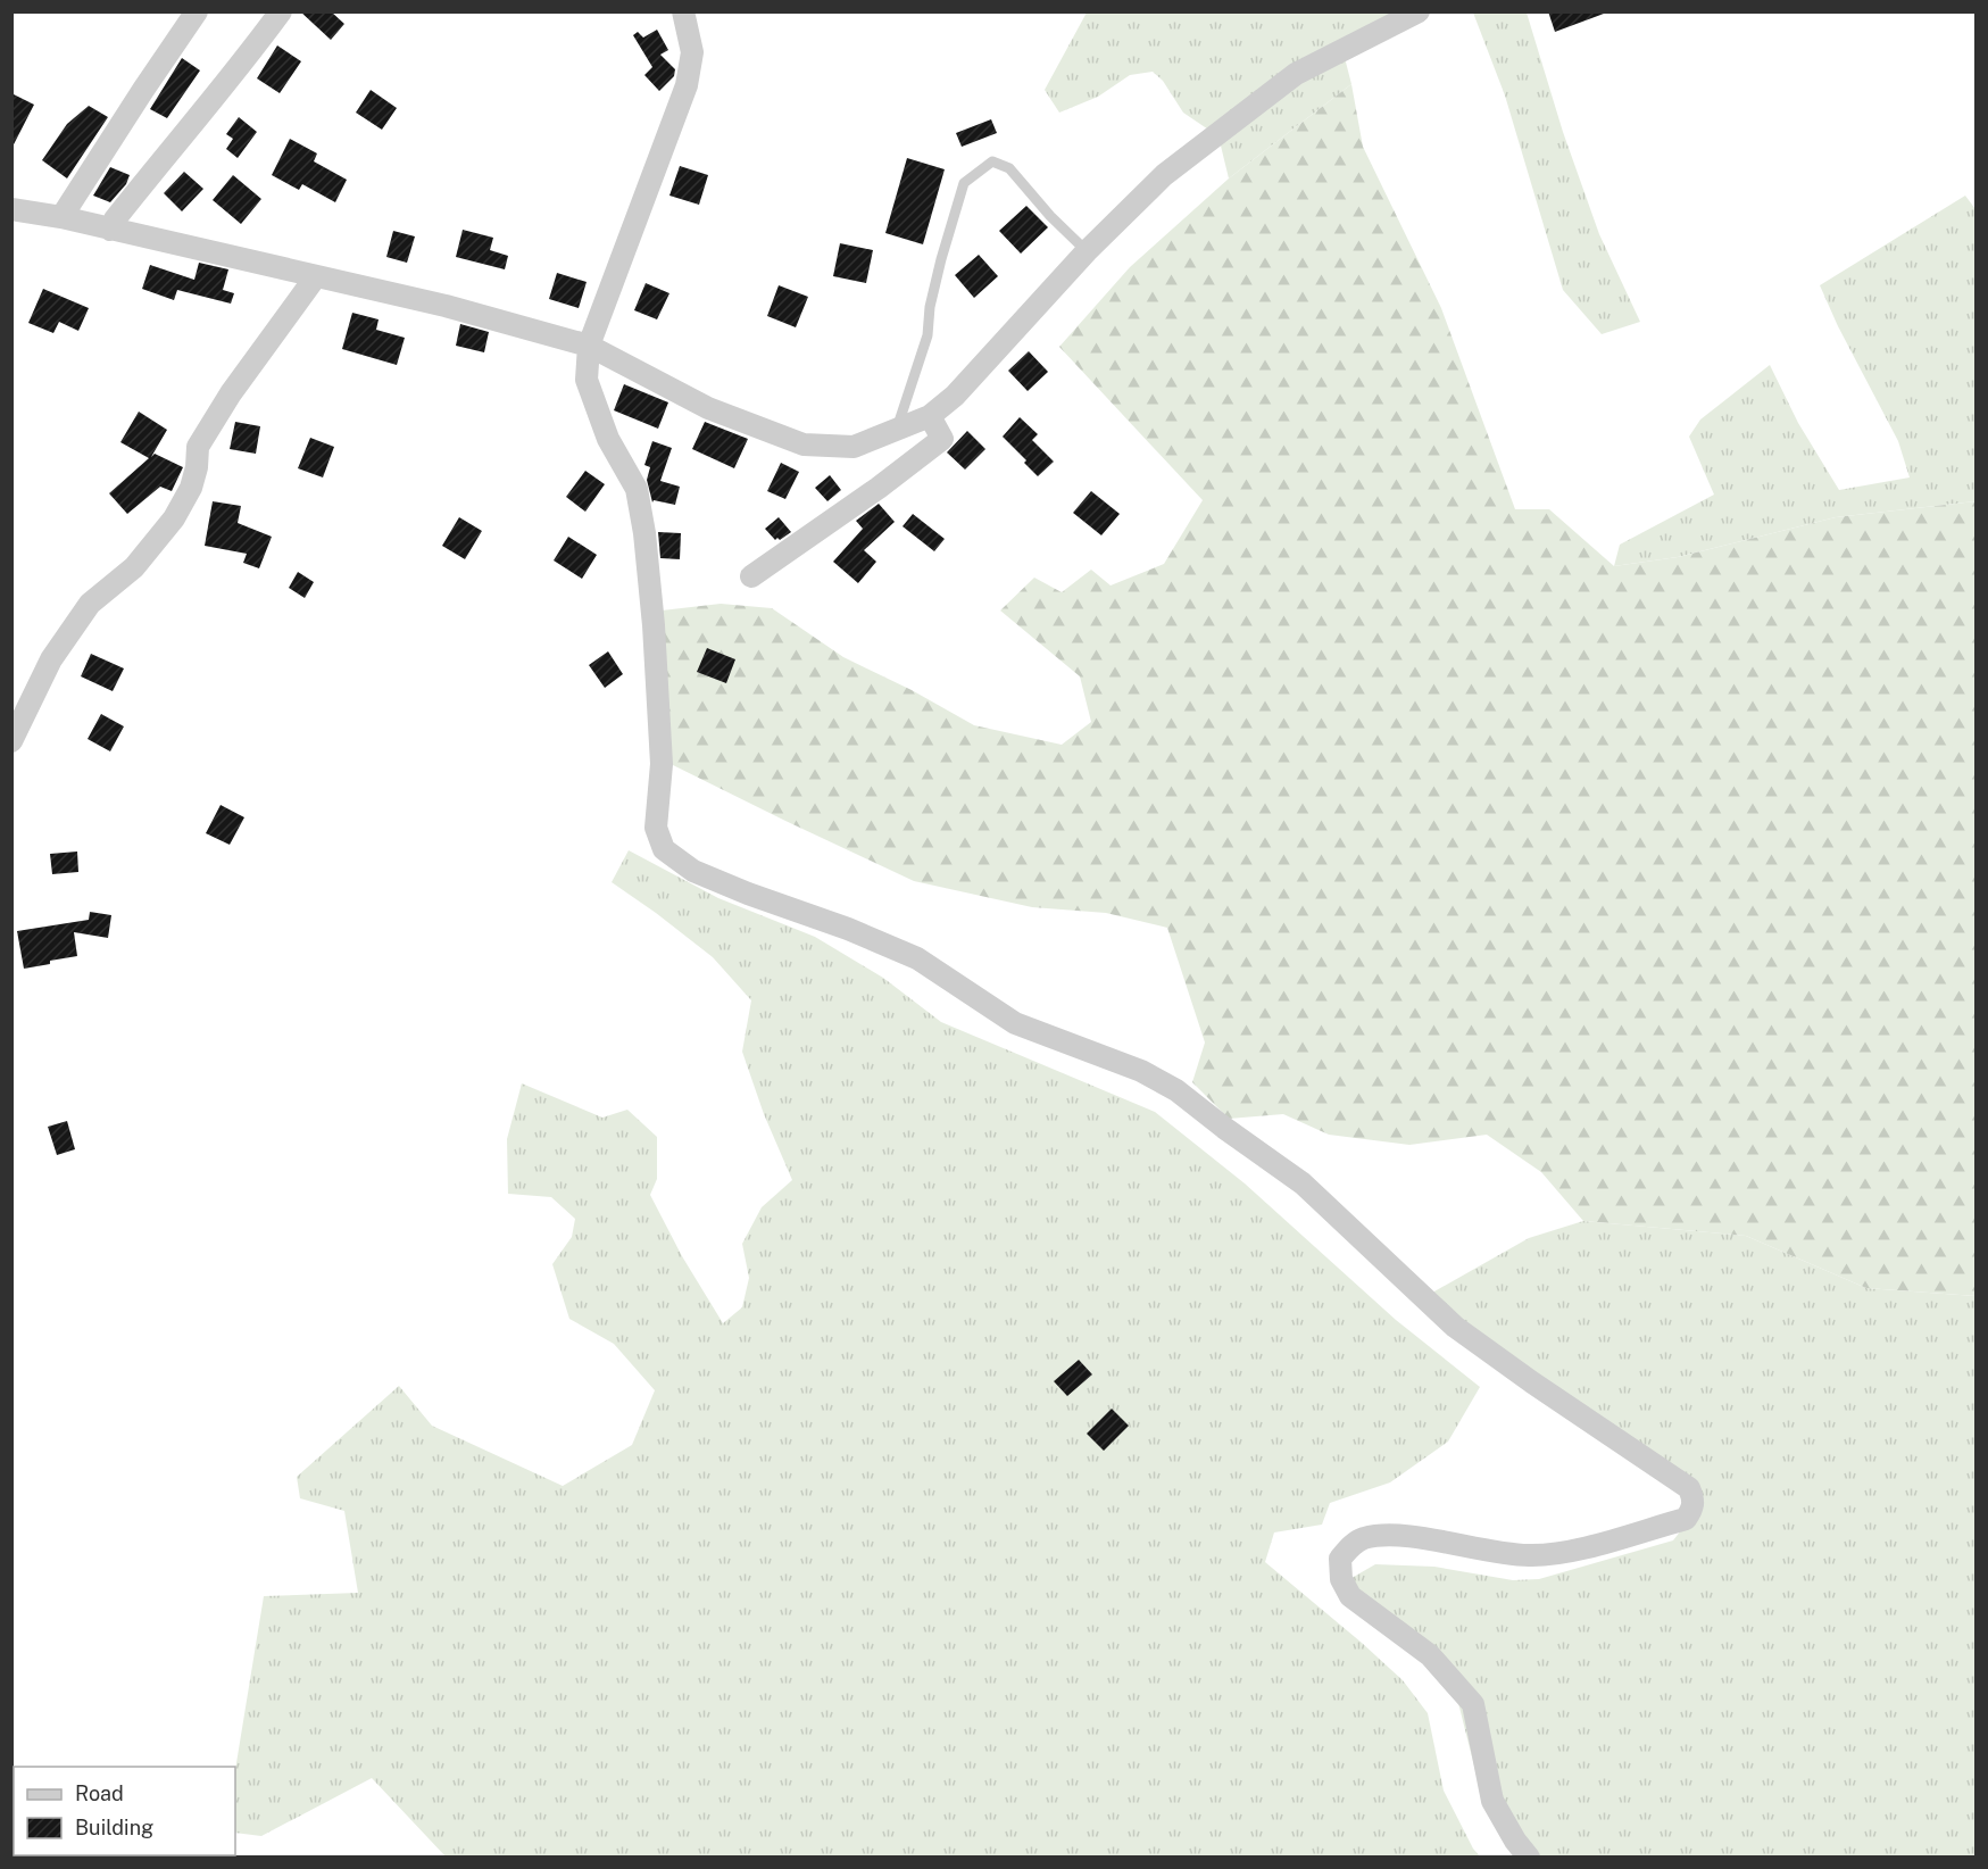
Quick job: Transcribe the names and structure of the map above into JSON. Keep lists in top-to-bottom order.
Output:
{
  "legend": ["Road", "Building"]
}
